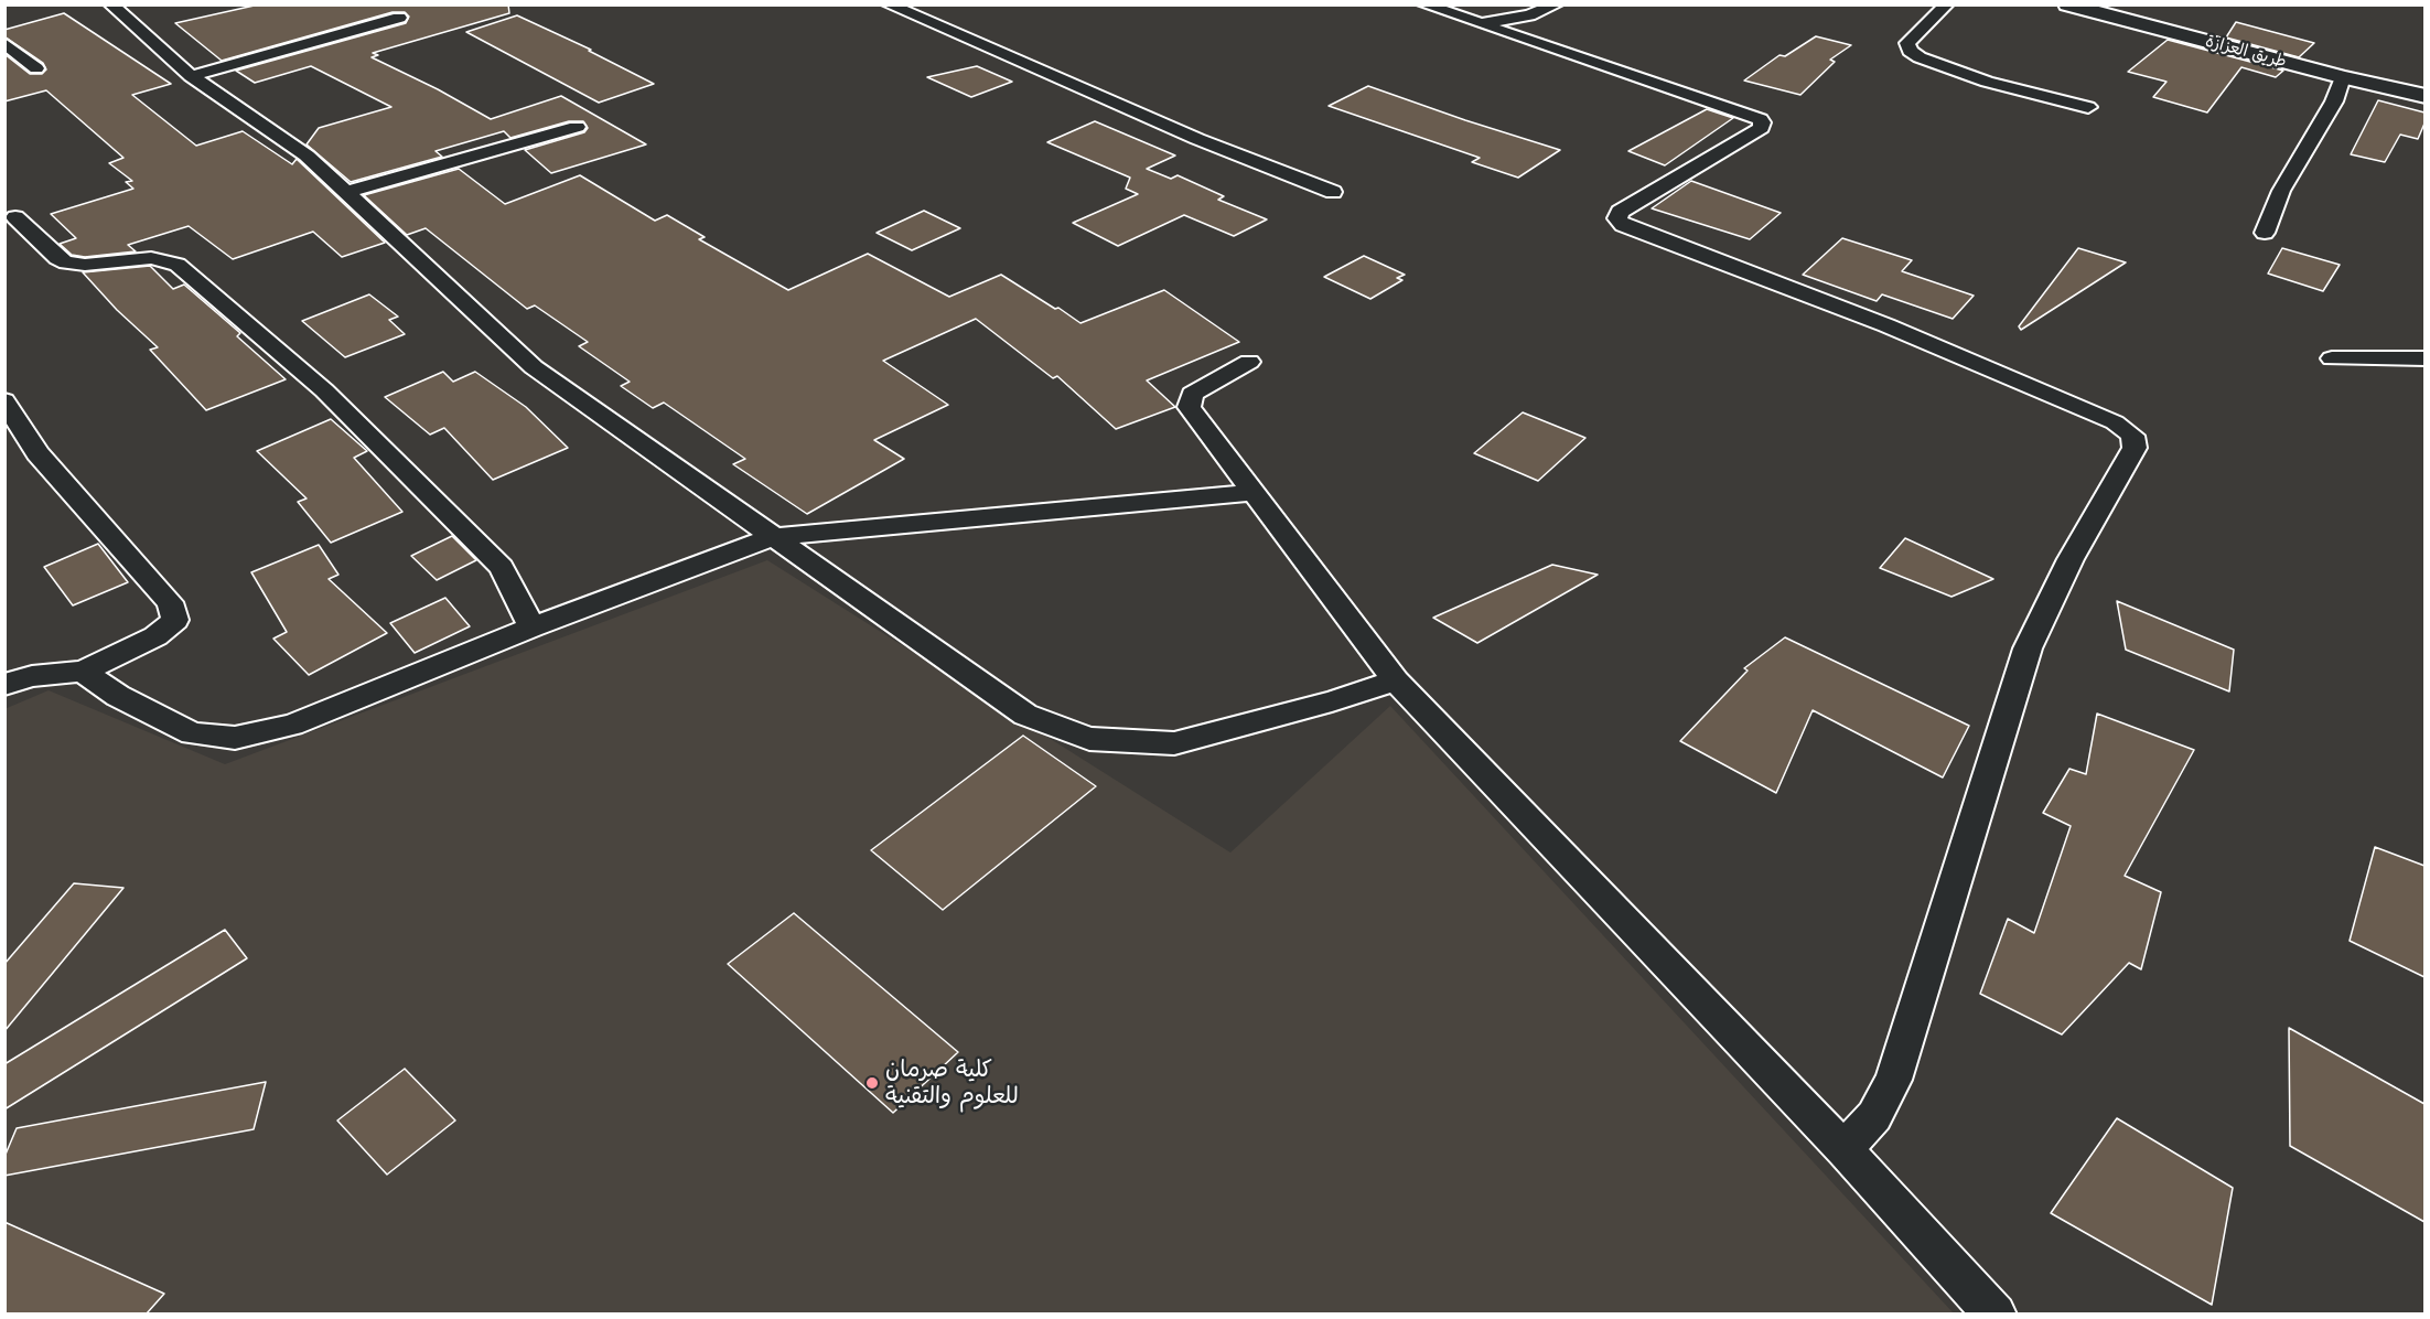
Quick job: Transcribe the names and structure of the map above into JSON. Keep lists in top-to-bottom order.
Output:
{
  "streets": {
    "street": ["طريق العزازة"]
  },
  "places": ["كلية صرمان للعلوم والتقنية"]
}
